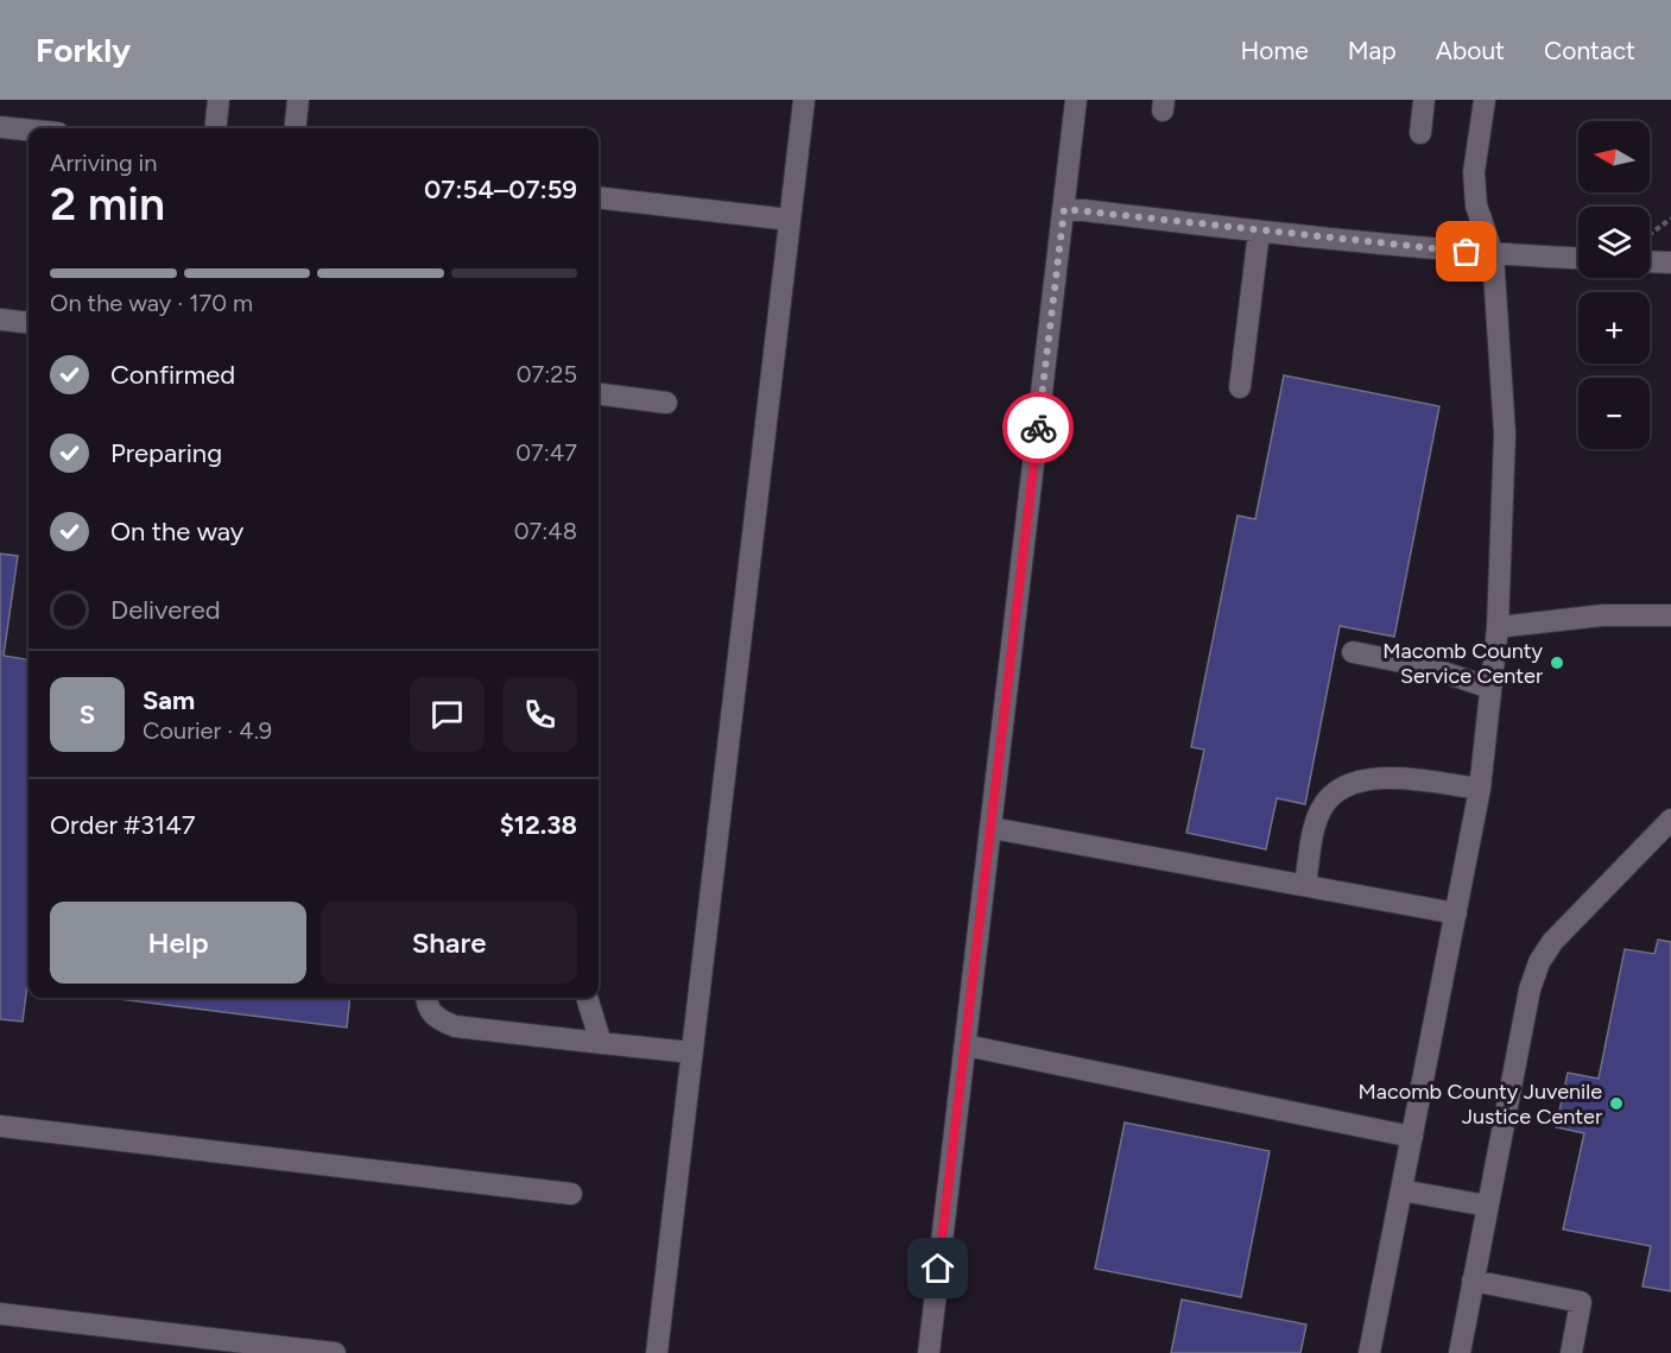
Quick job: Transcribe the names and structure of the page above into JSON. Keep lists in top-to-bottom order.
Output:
{
  "places": ["Macomb County Service Center", "Macomb County Juvenile Justice Center"],
  "north": "left",
  "page": {
    "header": "Forkly",
    "nav": [
      "Home",
      "Map",
      "About",
      "Contact"
    ],
    "map_buttons": ["+", "−"],
    "heading": ["2 min", "Arriving in", "07:54–07:59"],
    "panel": [
      "Sam",
      "Courier · 4.9",
      "Order #3147",
      "$12.38"
    ],
    "bar": "On the way · 170 m",
    "list": [
      ["Confirmed", "07:25"],
      ["Preparing", "07:47"],
      ["On the way", "07:48"],
      "Delivered"
    ],
    "round": "S",
    "buttons": ["Help", "Share"]
  }
}
